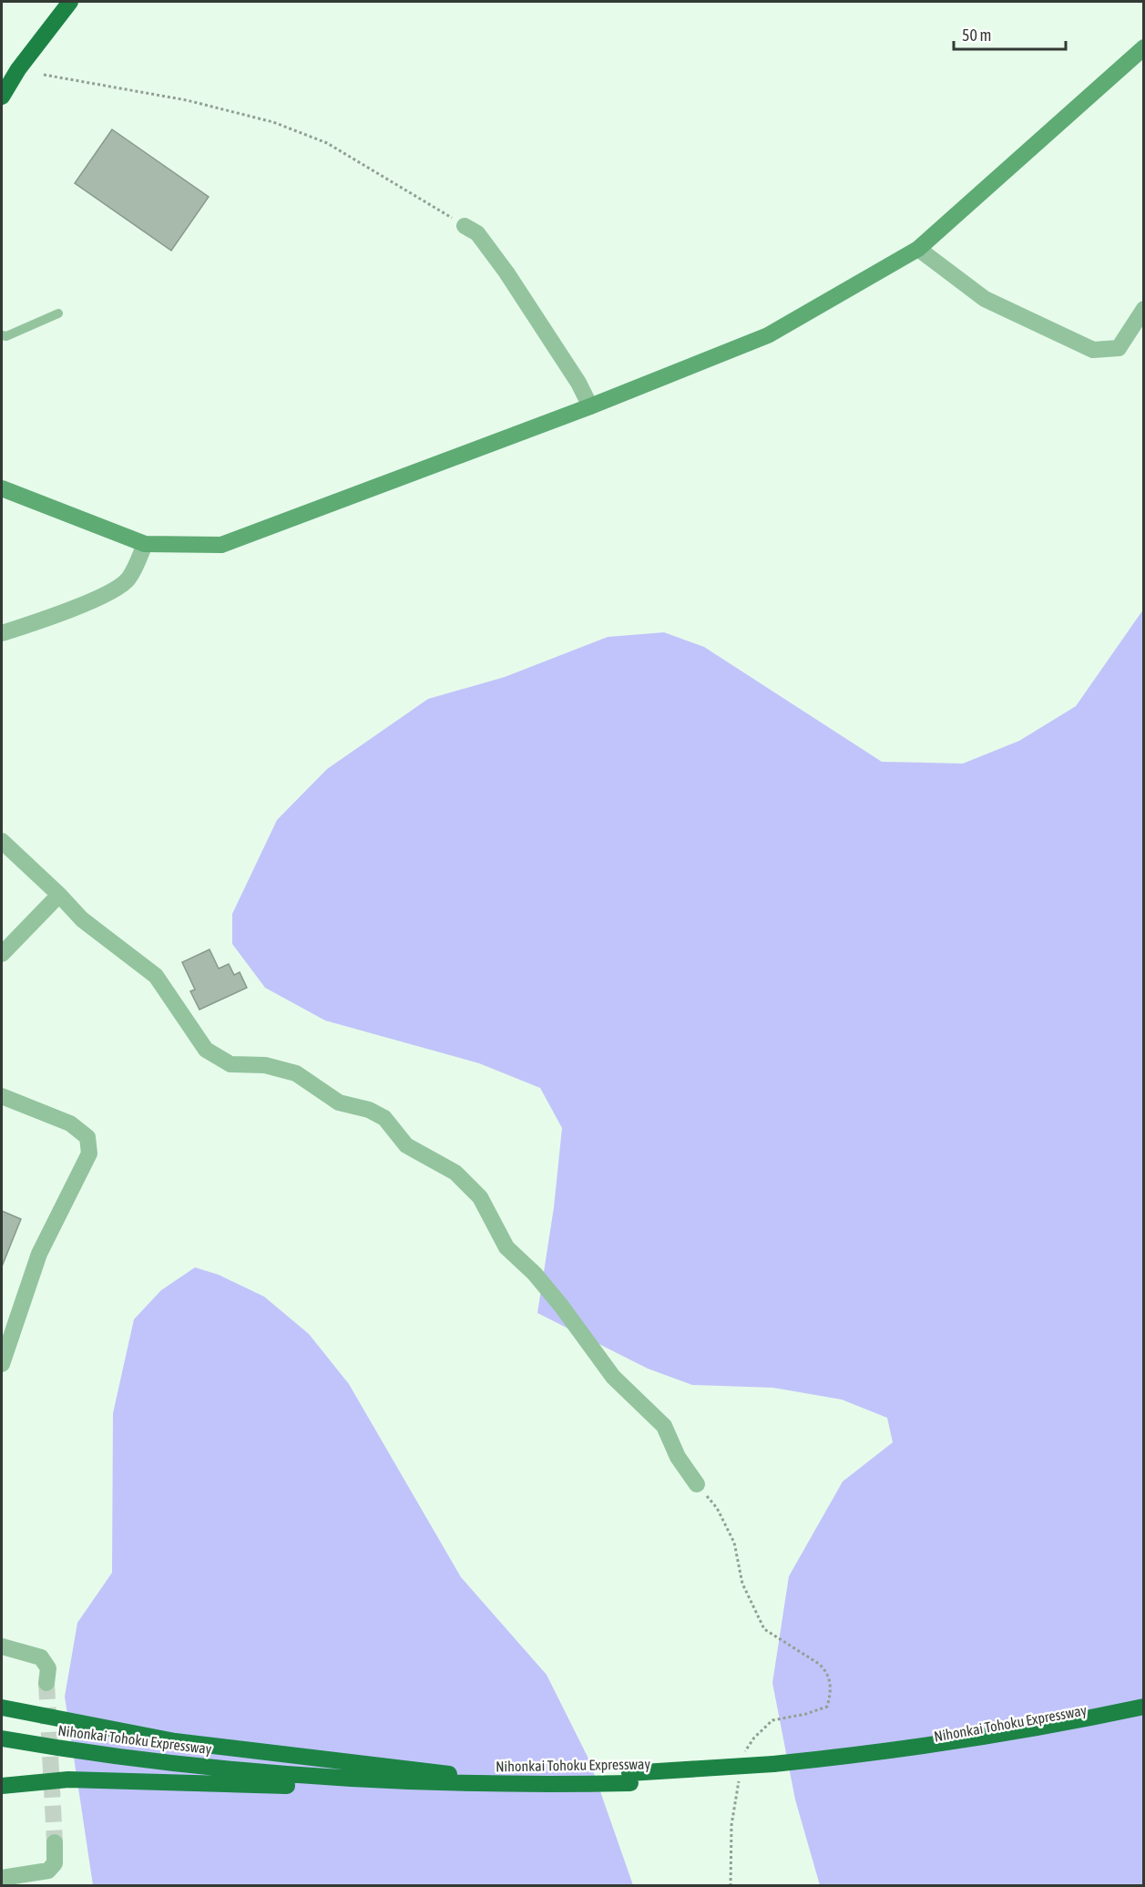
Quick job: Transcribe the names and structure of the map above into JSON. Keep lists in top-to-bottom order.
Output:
{
  "streets": {
    "highway": ["Nihonkai Tohoku Expressway"]
  },
  "scale_bar": "50 m"
}
